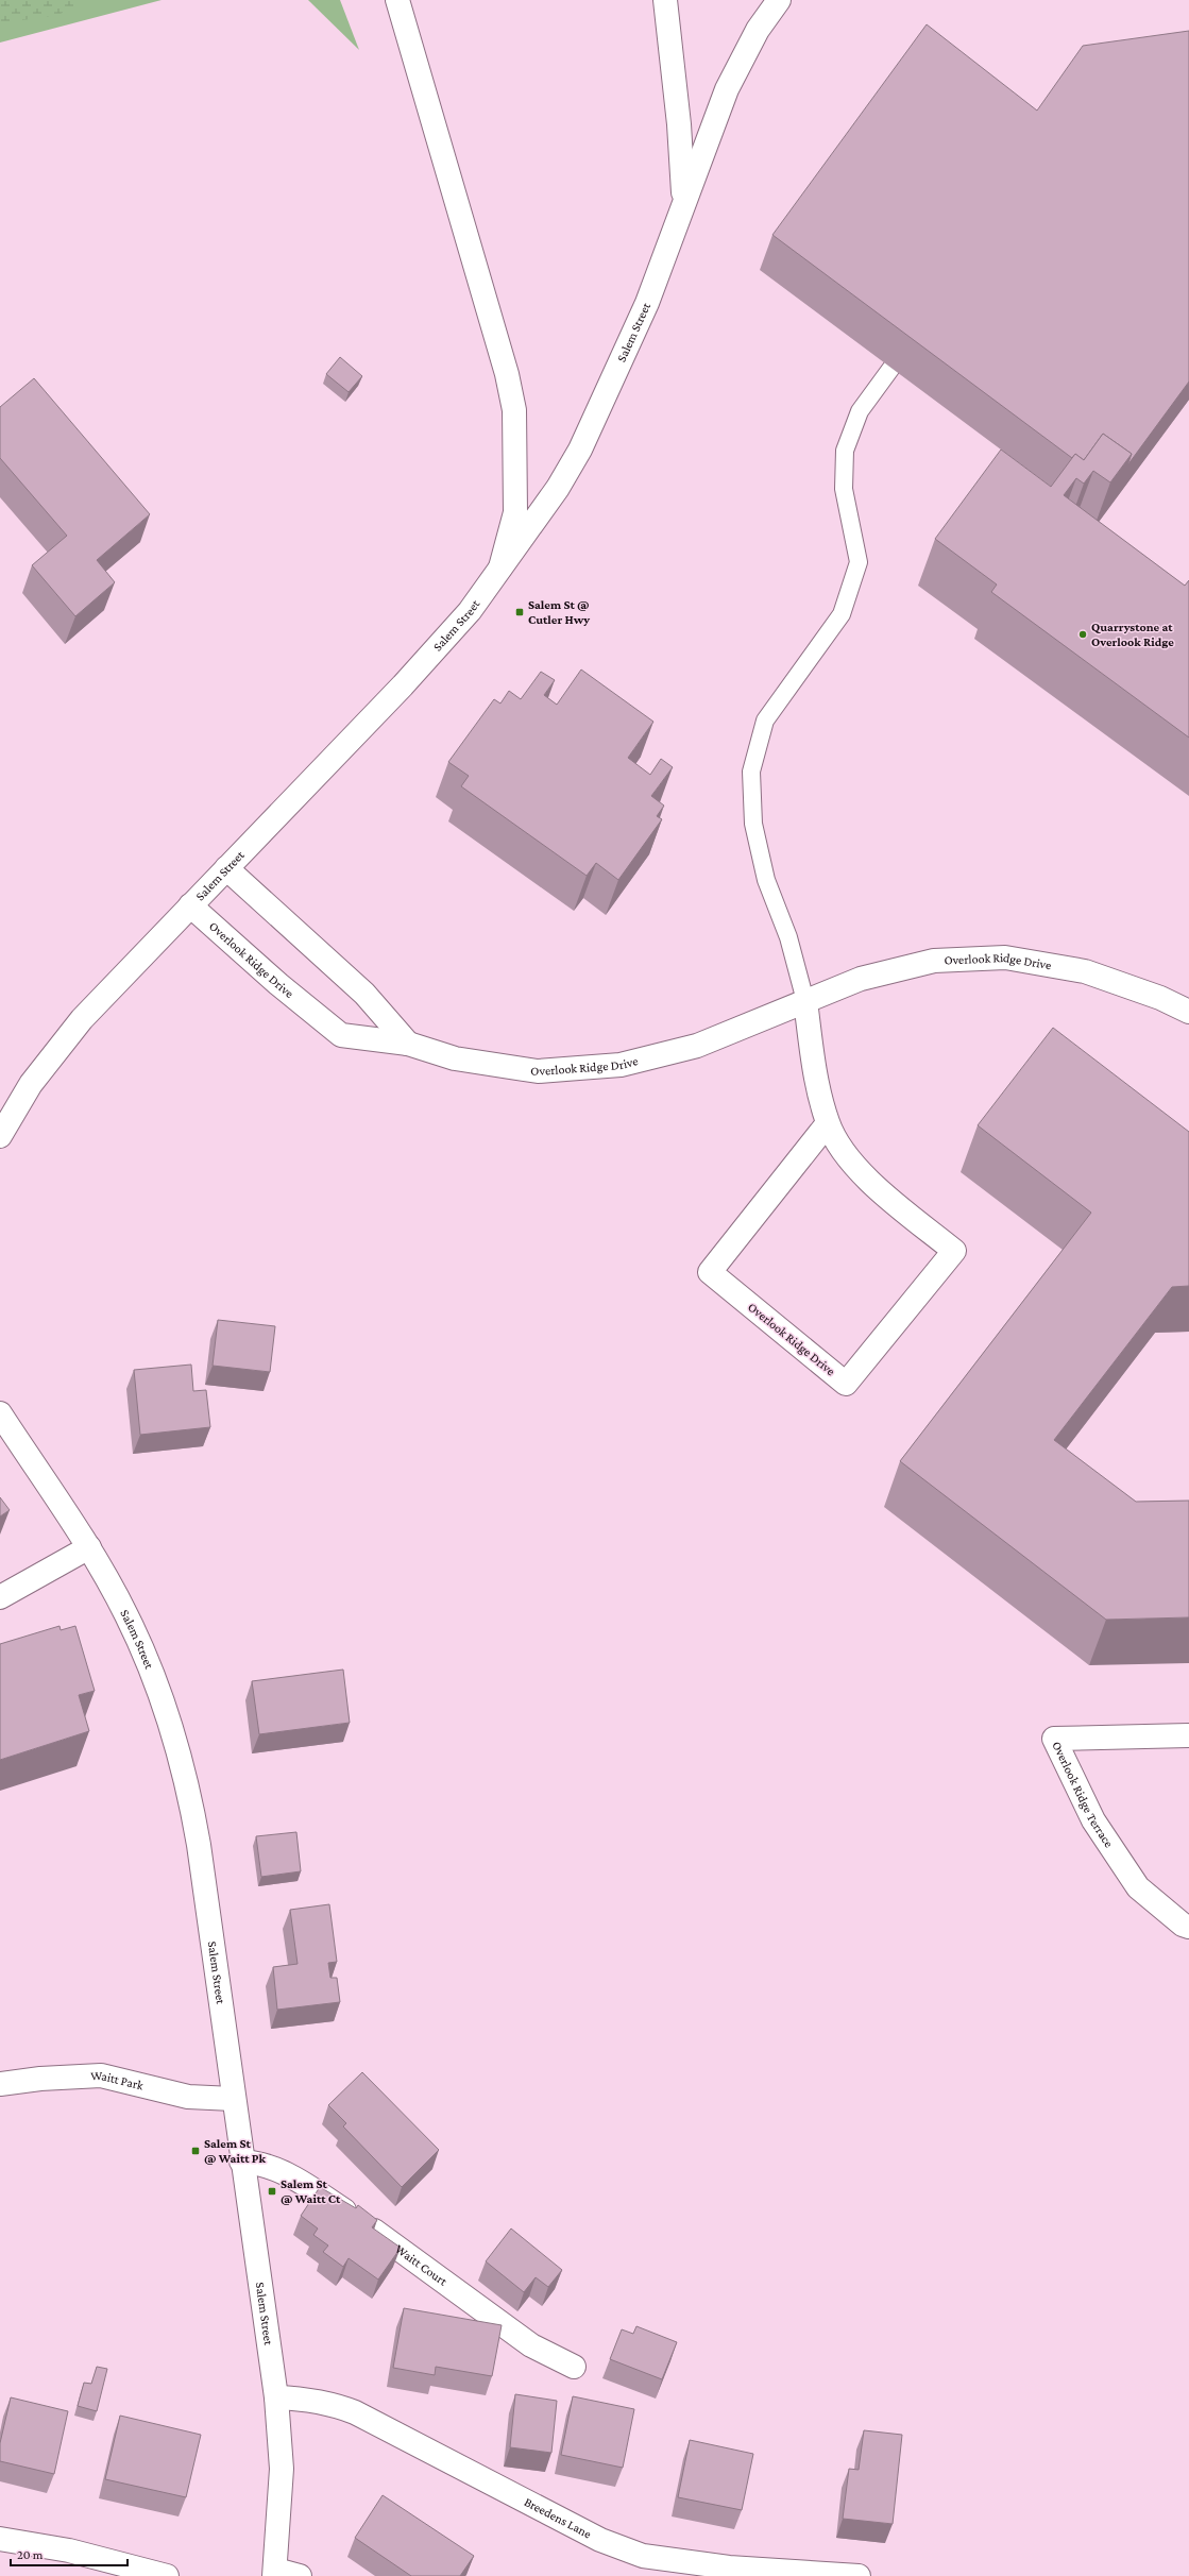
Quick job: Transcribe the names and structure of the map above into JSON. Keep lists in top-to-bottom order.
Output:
{
  "streets": {
    "main road": [
      "Salem Street",
      "Overlook Ridge Drive",
      "Overlook Ridge Terrace",
      "Waitt Park",
      "Waitt Court",
      "Breedens Lane"
    ]
  },
  "crossings": [
    ["Salem Street", "Overlook Ridge Drive"],
    ["Salem Street", "Waitt Park"],
    ["Salem Street", "Waitt Court"],
    ["Salem Street", "Breedens Lane"]
  ],
  "places": {
    "transit": ["Salem St @ Cutler Hwy", "Salem St @ Waitt Pk", "Salem St @ Waitt Ct"],
    "other": ["Quarrystone at Overlook Ridge"]
  },
  "scale_bar": "20 m"
}
